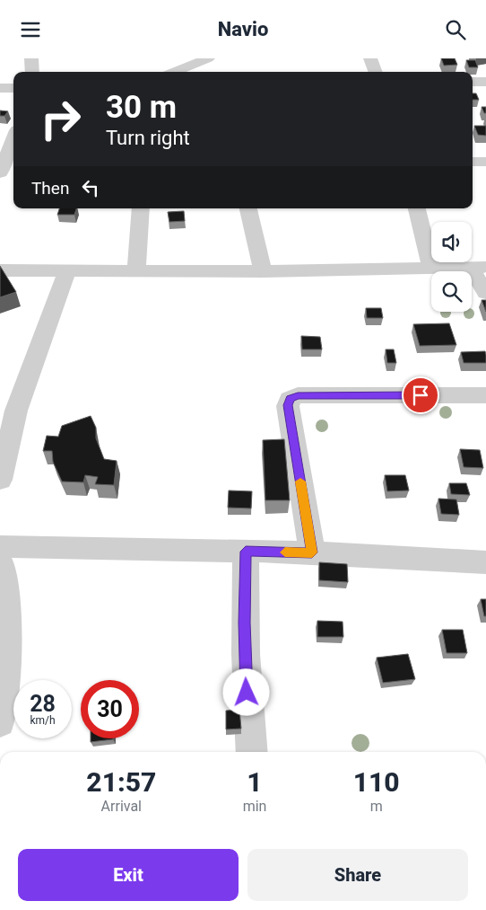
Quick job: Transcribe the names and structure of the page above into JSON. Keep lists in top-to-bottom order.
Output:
{
  "page": {
    "header": "Navio",
    "turn": ["30 m", "Turn right"],
    "then": "Then",
    "speed": "28 km/h",
    "limit": "30",
    "eta": [
      "21:57",
      "Arrival",
      "1",
      "min",
      "110",
      "m"
    ],
    "buttons": ["Exit", "Share"]
  }
}
